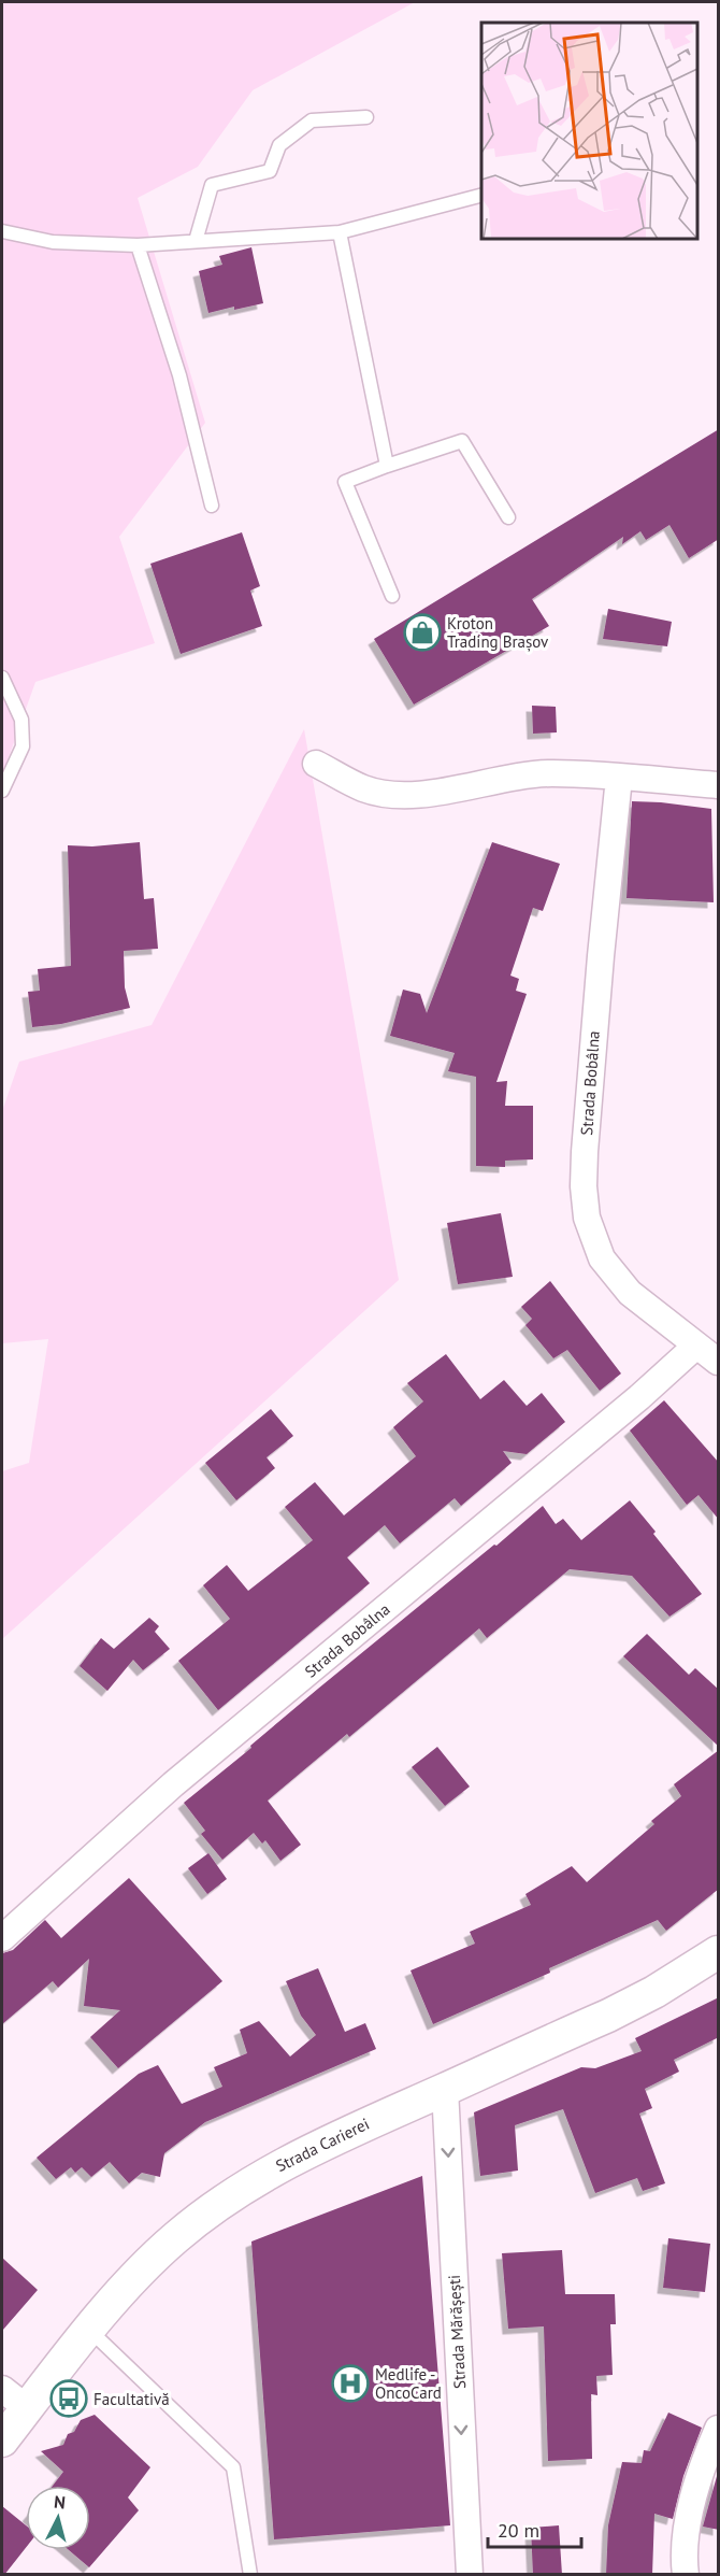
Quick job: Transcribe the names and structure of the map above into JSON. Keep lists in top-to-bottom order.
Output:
{
  "streets": {
    "street": ["Strada Bobâlna", "Strada Carierei", "Strada Mărășești"]
  },
  "crossings": [
    ["Strada Carierei", "Strada Mărășești"]
  ],
  "one_way": ["Strada Mărășești"],
  "places": {
    "shop": ["Kroton Trading Brașov"],
    "hospital": ["Medlife - OncoCard"],
    "bus stop": ["Facultativă"]
  },
  "scale_bar": "20 m",
  "north": "top"
}
